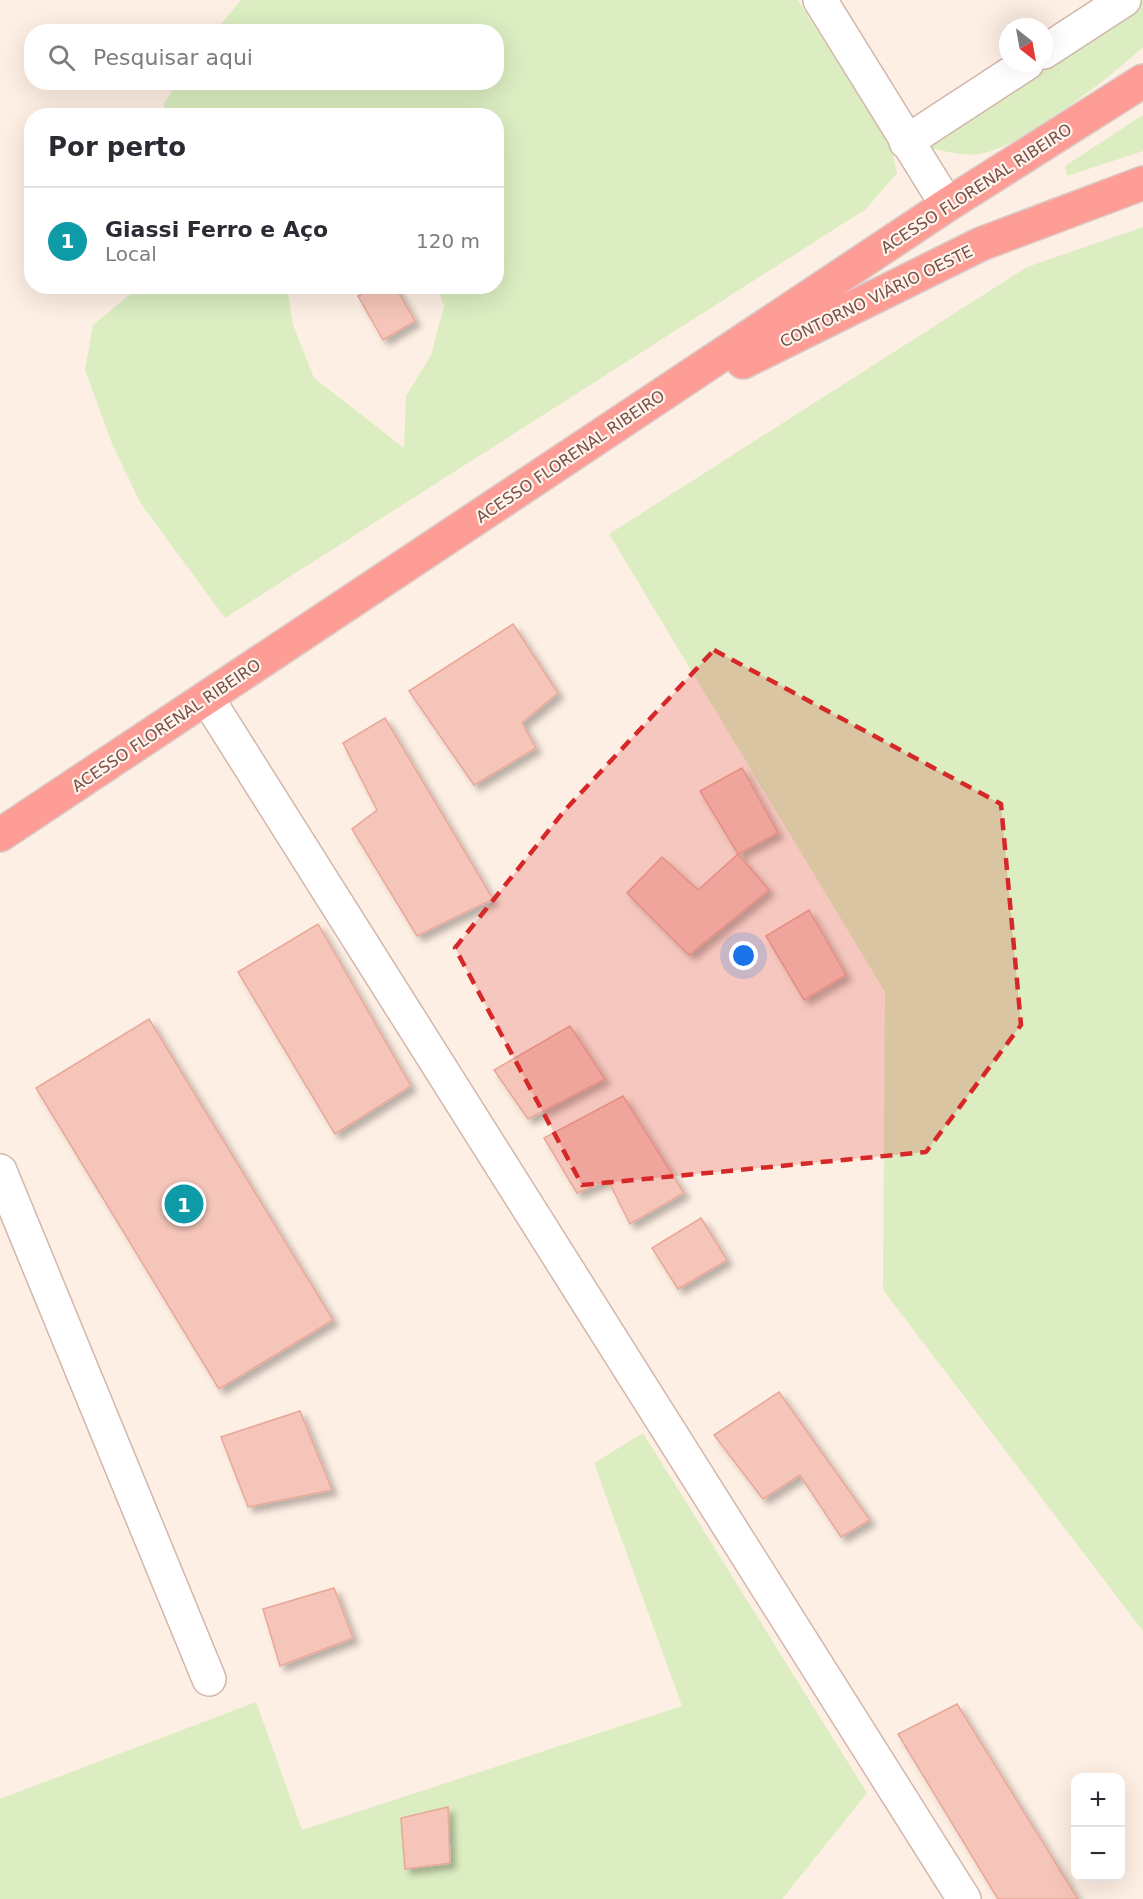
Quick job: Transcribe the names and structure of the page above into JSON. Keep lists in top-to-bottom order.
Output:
{
  "streets": {
    "highway": ["ACESSO FLORENAL RIBEIRO", "CONTORNO VIÁRIO OESTE"]
  },
  "crossings": [
    ["ACESSO FLORENAL RIBEIRO", "CONTORNO VIÁRIO OESTE"]
  ],
  "north": "bottom right",
  "page": {
    "search": "Pesquisar aqui",
    "heading": "Por perto",
    "list": [
      {
        "mark": "1",
        "name": "Giassi Ferro e Aço",
        "note": "Local",
        "value": "120 m"
      }
    ],
    "pins": "1",
    "map_buttons": ["+", "−"]
  }
}
